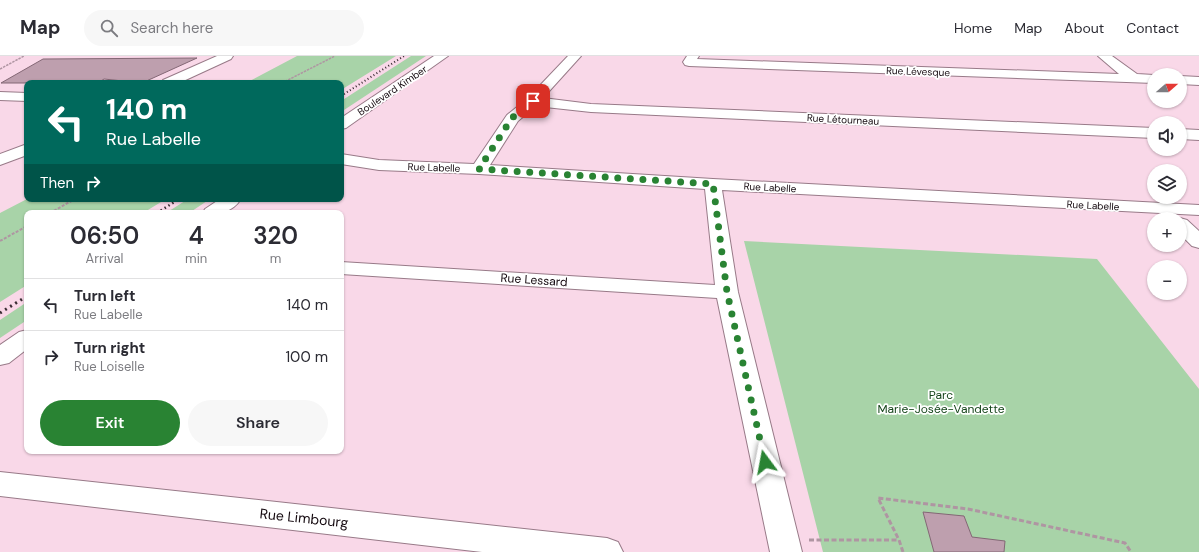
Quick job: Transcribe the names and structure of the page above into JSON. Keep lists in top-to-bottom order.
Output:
{
  "streets": {
    "street": [
      "Rue Lévesque",
      "Boulevard Kimber",
      "Rue Létourneau",
      "Rue Labelle",
      "Rue Lessard",
      "Rue Limbourg"
    ]
  },
  "parks": ["Parc Marie-Josée-Vandette"],
  "north": "right",
  "page": {
    "header": "Map",
    "search": "Search here",
    "nav": [
      "Home",
      "Map",
      "About",
      "Contact"
    ],
    "map_buttons": ["+", "−"],
    "turn": ["140 m", "Rue Labelle"],
    "then": "Then",
    "eta": [
      "06:50",
      "Arrival",
      "4",
      "min",
      "320",
      "m"
    ],
    "list": [
      {
        "name": "Turn left",
        "note": "Rue Labelle",
        "value": "140 m"
      },
      {
        "name": "Turn right",
        "note": "Rue Loiselle",
        "value": "100 m"
      }
    ],
    "buttons": ["Exit", "Share"]
  }
}
